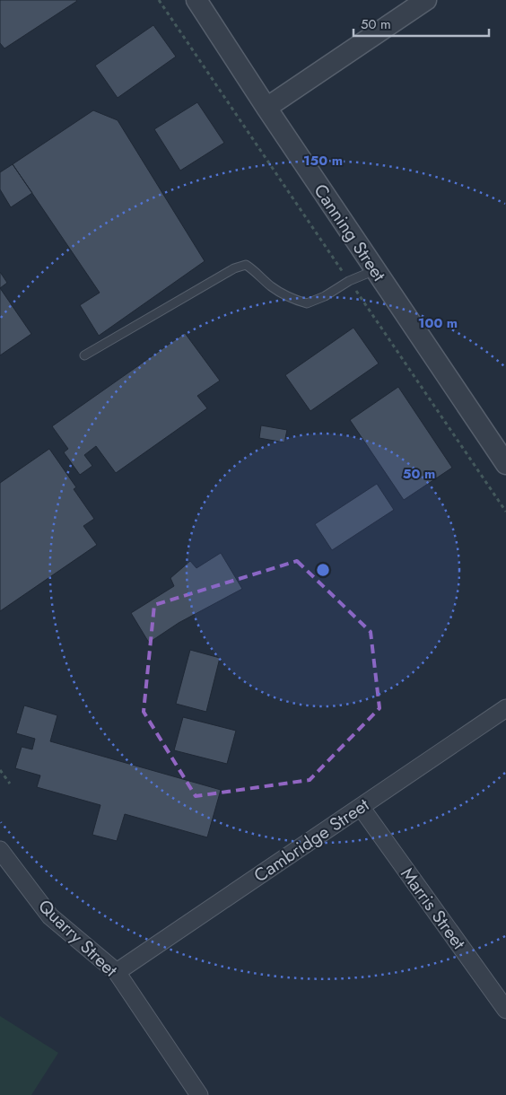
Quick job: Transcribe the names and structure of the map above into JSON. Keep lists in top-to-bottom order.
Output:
{
  "streets": {
    "street": [
      "Canning Street",
      "Cambridge Street",
      "Marris Street",
      "Quarry Street"
    ]
  },
  "crossings": [
    ["Cambridge Street", "Marris Street"],
    ["Cambridge Street", "Quarry Street"]
  ],
  "scale_bar": "50 m",
  "rings": ["150 m", "100 m", "50 m"]
}
